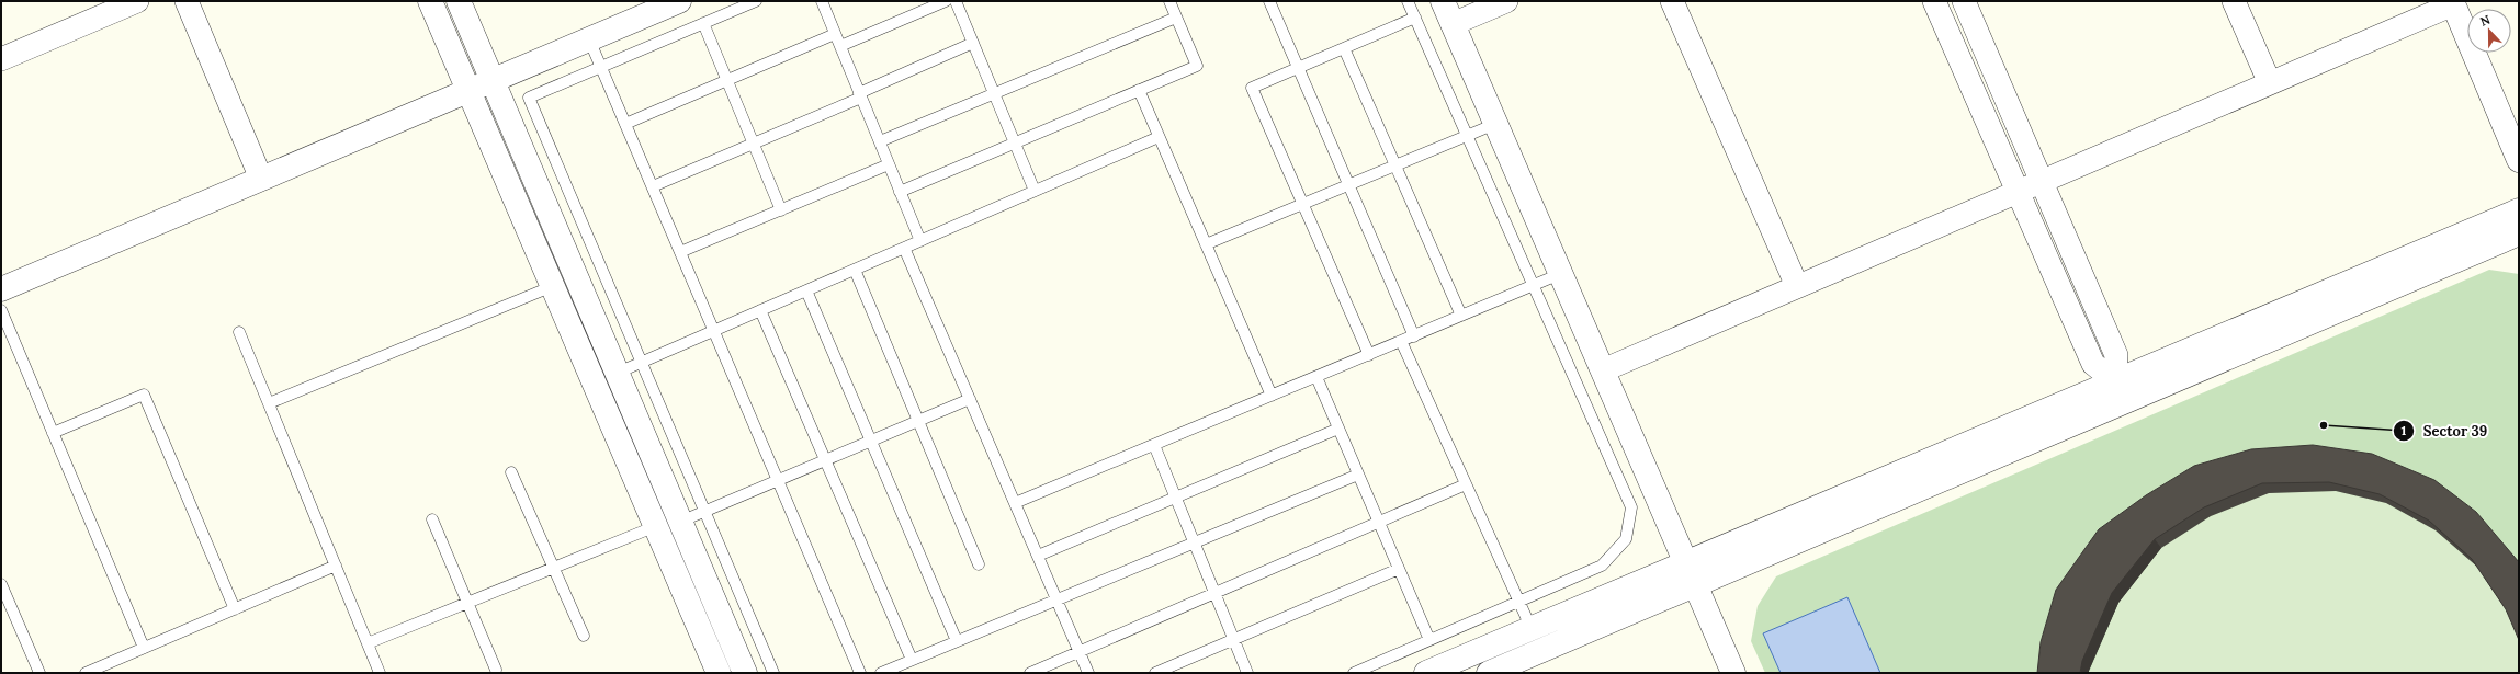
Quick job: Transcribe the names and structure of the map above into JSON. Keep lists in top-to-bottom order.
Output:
{
  "places": ["Sector 39"],
  "north": "top"
}
